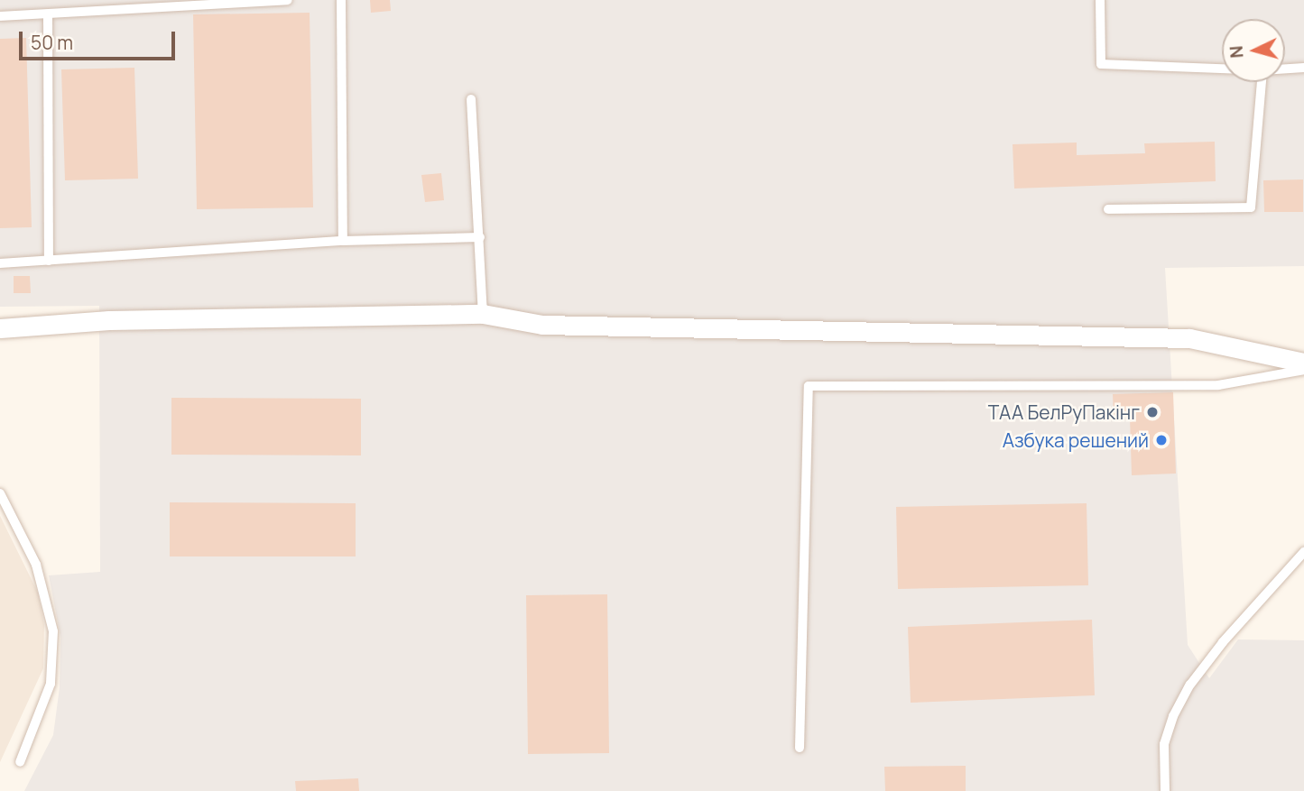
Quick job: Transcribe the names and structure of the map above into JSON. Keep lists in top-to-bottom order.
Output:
{
  "places": ["ТАА БелРуПакінг", "Азбука решений"],
  "scale_bar": "50 m",
  "north": "left"
}
